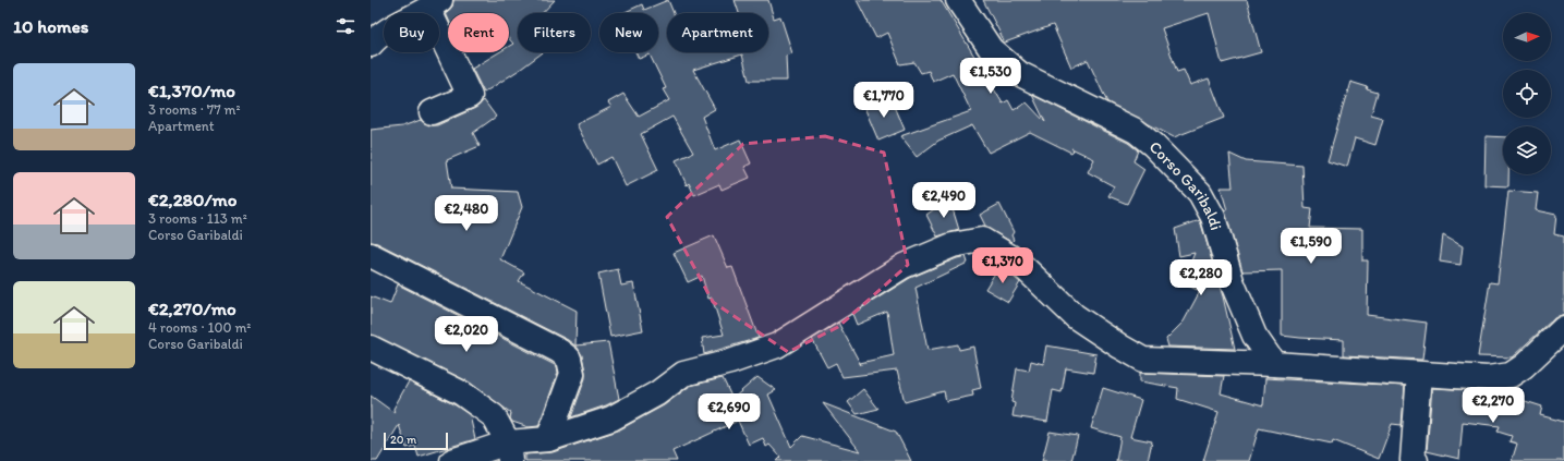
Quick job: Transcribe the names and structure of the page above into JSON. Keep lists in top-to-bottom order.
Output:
{
  "streets": {
    "street": ["Corso Garibaldi"]
  },
  "scale_bar": "20 m",
  "north": "right",
  "page": {
    "heading": "10 homes",
    "chip": [
      "Buy",
      "Rent",
      "Filters",
      "New",
      "Apartment"
    ],
    "list": [
      {
        "name": "€1,370/mo",
        "note": "3 rooms · 77 m² · Apartment"
      },
      {
        "name": "€2,280/mo",
        "note": "3 rooms · 113 m² · Corso Garibaldi"
      },
      {
        "name": "€2,270/mo",
        "note": "4 rooms · 100 m² · Corso Garibaldi"
      }
    ],
    "price": [
      "€1,530",
      "€1,770",
      "€2,490",
      "€2,480",
      "€1,590",
      "€1,370",
      "€2,280",
      "€2,020",
      "€2,270",
      "€2,690"
    ],
    "scale": "20 m"
  }
}
